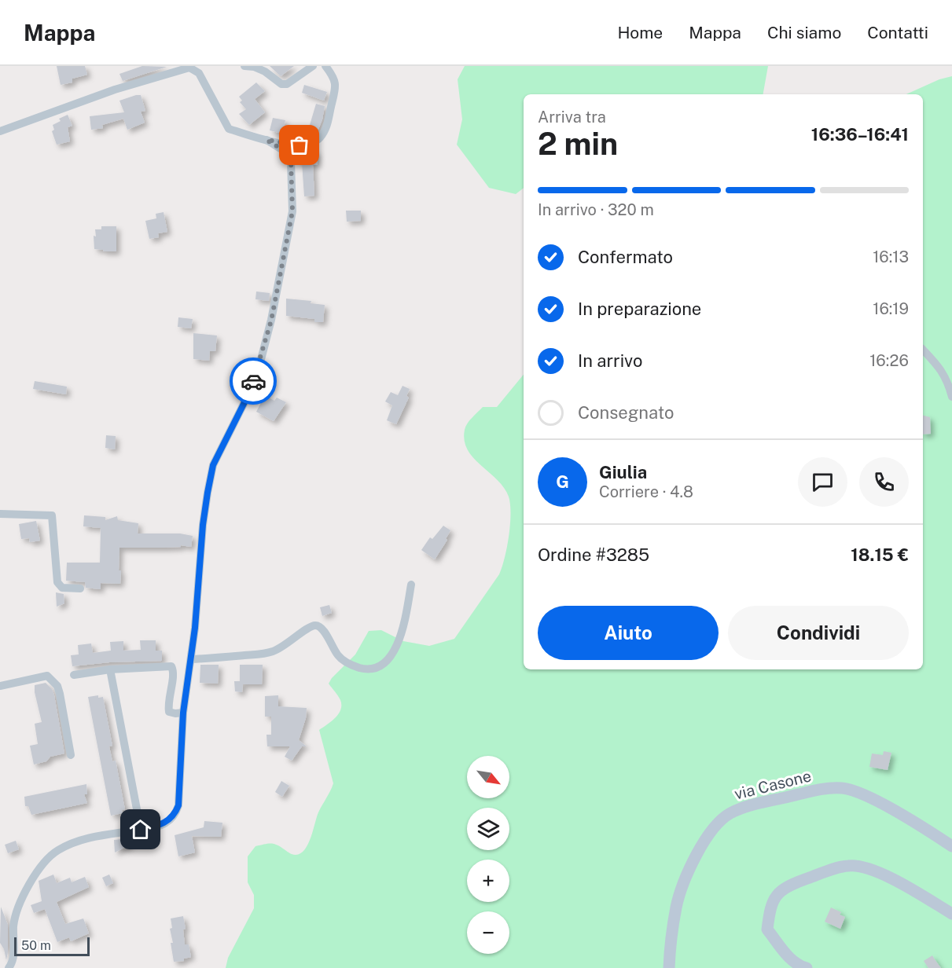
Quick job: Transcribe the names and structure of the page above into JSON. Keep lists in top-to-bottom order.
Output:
{
  "streets": {
    "street": ["via Casone"]
  },
  "scale_bar": "50 m",
  "north": "bottom right",
  "page": {
    "header": "Mappa",
    "nav": [
      "Home",
      "Mappa",
      "Chi siamo",
      "Contatti"
    ],
    "heading": ["2 min", "Arriva tra", "16:36–16:41"],
    "panel": [
      "Giulia",
      "Corriere · 4.8",
      "Ordine #3285",
      "18.15 €"
    ],
    "bar": "In arrivo · 320 m",
    "list": [
      ["Confermato", "16:13"],
      ["In preparazione", "16:19"],
      ["In arrivo", "16:26"],
      "Consegnato"
    ],
    "round": "G",
    "buttons": ["Aiuto", "Condividi"],
    "map_buttons": ["+", "−"],
    "scale": "50 m"
  }
}
